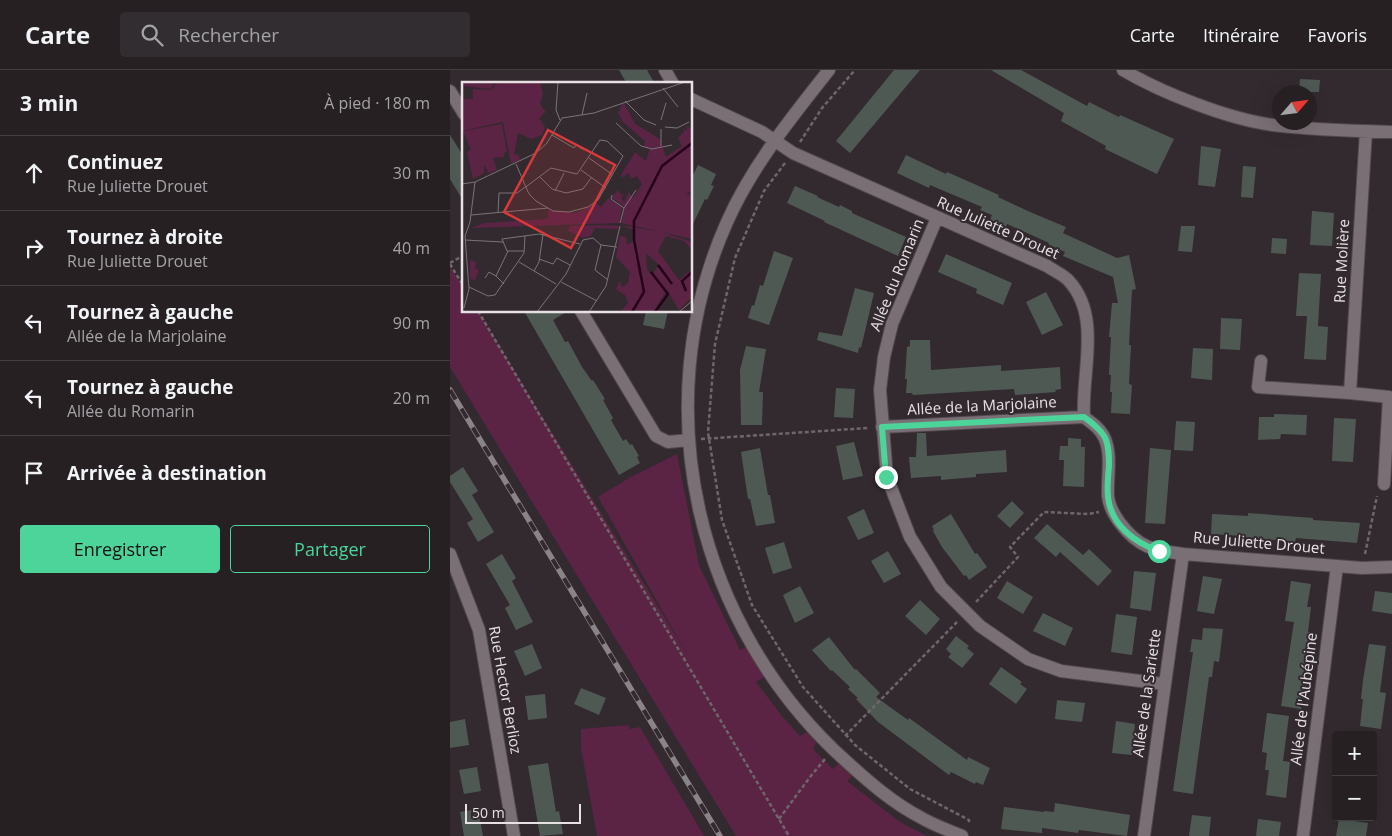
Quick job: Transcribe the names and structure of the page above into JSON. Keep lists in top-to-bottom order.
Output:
{
  "streets": {
    "street": [
      "Rue Juliette Drouet",
      "Rue Molière",
      "Allée du Romarin",
      "Allée de la Marjolaine",
      "Rue Hector Berlioz",
      "Allée de la Sariette",
      "Allée de l'Aubépine"
    ]
  },
  "crossings": [
    ["Rue Juliette Drouet", "Allée du Romarin"],
    ["Rue Juliette Drouet", "Allée de la Marjolaine"],
    ["Rue Juliette Drouet", "Allée de la Sariette"],
    ["Rue Juliette Drouet", "Allée de l'Aubépine"],
    ["Allée du Romarin", "Allée de la Marjolaine"],
    ["Allée du Romarin", "Allée de la Sariette"]
  ],
  "scale_bar": "50 m",
  "north": "top right",
  "page": {
    "header": "Carte",
    "search": "Rechercher",
    "nav": ["Carte", "Itinéraire", "Favoris"],
    "heading": ["3 min", "À pied · 180 m"],
    "list": [
      ["Continuez", "Rue Juliette Drouet", "30 m"],
      ["Tournez à droite", "Rue Juliette Drouet", "40 m"],
      ["Tournez à gauche", "Allée de la Marjolaine", "90 m"],
      ["Tournez à gauche", "Allée du Romarin", "20 m"],
      "Arrivée à destination"
    ],
    "buttons": ["Enregistrer", "Partager"],
    "map_buttons": ["+", "−"],
    "scale": "50 m"
  }
}
